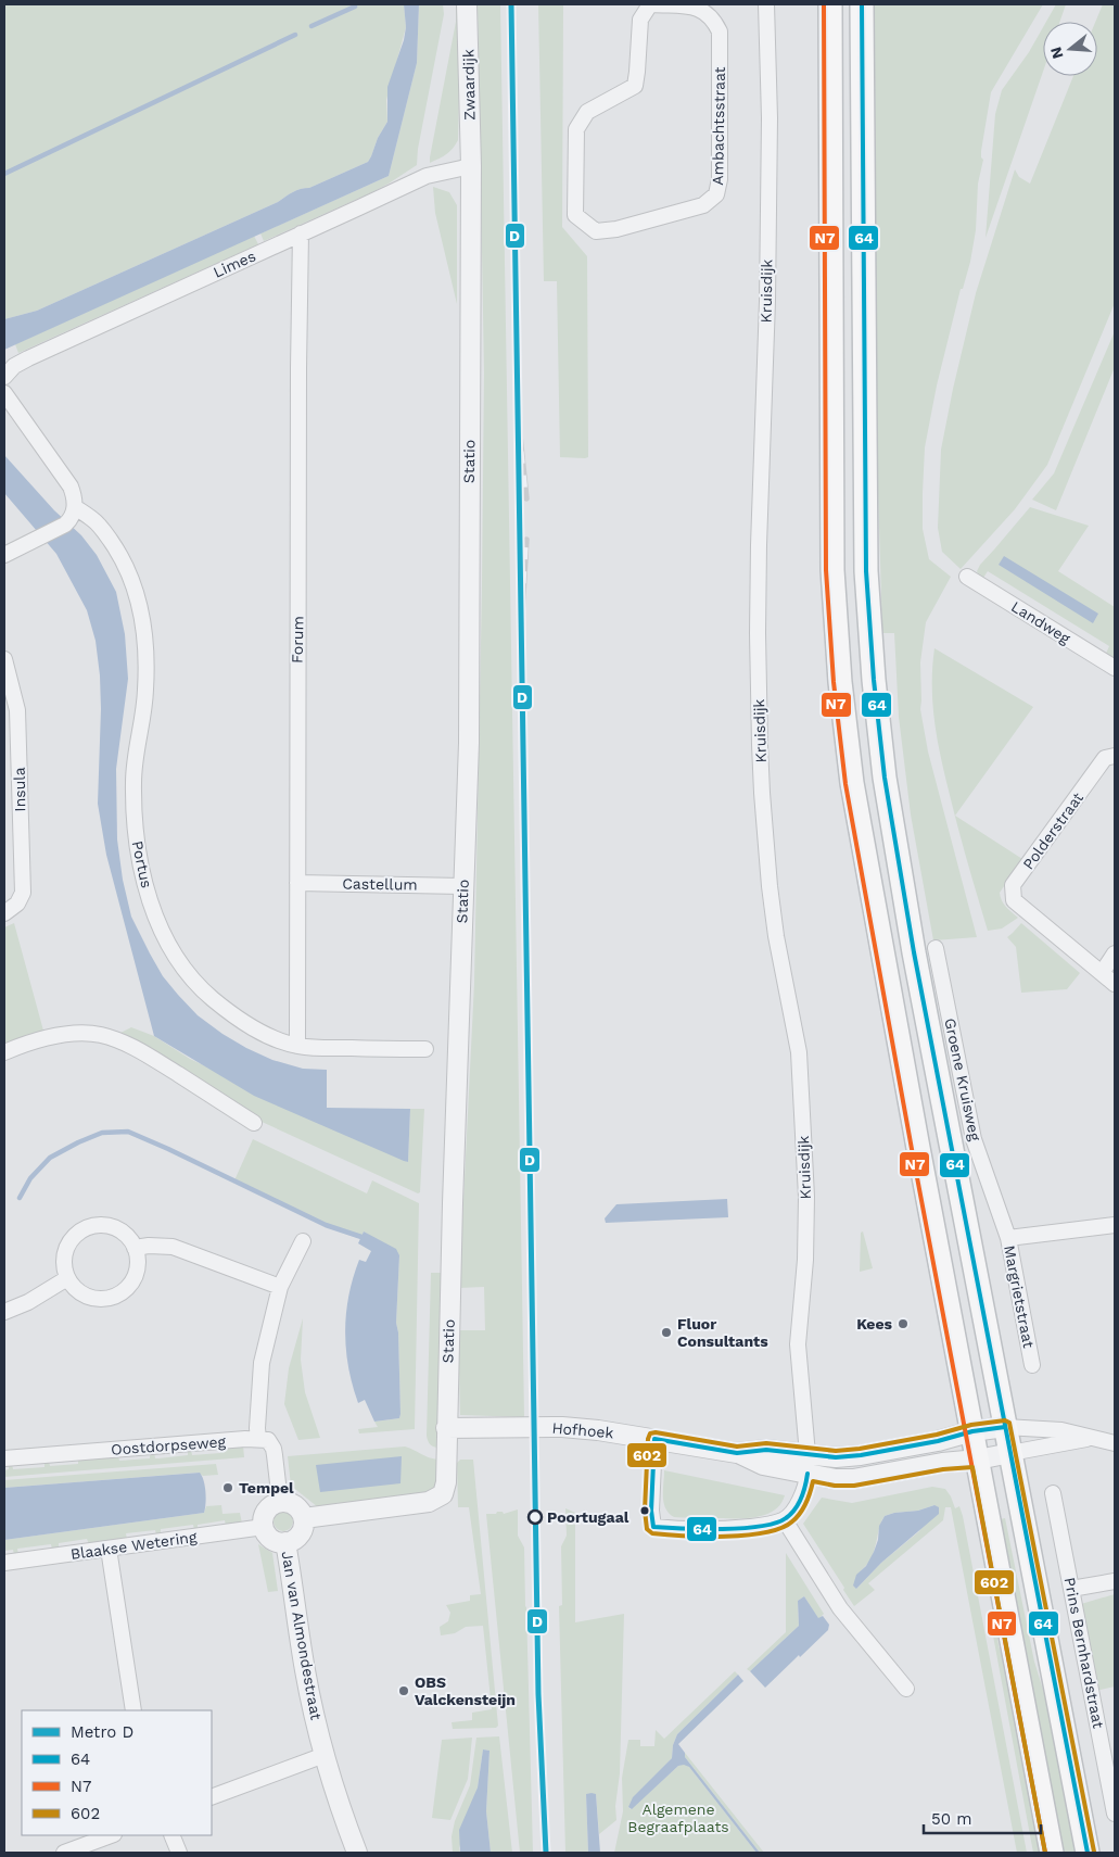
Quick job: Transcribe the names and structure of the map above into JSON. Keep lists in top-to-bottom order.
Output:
{
  "streets": {
    "main road": ["Groene Kruisweg"],
    "street": [
      "Zwaardijk",
      "Ambachtsstraat",
      "Limes",
      "Kruisdijk",
      "Statio",
      "Landweg",
      "Forum",
      "Insula",
      "Polderstraat",
      "Portus",
      "Castellum",
      "Margrietstraat",
      "Hofhoek",
      "Oostdorpseweg",
      "Blaakse Wetering",
      "Jan van Almondestraat",
      "Prins Bernhardstraat"
    ]
  },
  "crossings": [
    ["Zwaardijk", "Limes"],
    ["Zwaardijk", "Statio"],
    ["Limes", "Statio"],
    ["Limes", "Forum"],
    ["Kruisdijk", "Hofhoek"],
    ["Statio", "Castellum"],
    ["Statio", "Hofhoek"],
    ["Statio", "Blaakse Wetering"],
    ["Statio", "Jan van Almondestraat"],
    ["Forum", "Portus"],
    ["Forum", "Castellum"],
    ["Groene Kruisweg", "Margrietstraat"],
    ["Groene Kruisweg", "Hofhoek"],
    ["Blaakse Wetering", "Jan van Almondestraat"]
  ],
  "parks": ["Algemene Begraafplaats"],
  "places": [
    "Kees",
    "Fluor Consultants",
    "Tempel",
    "Poortugaal",
    "OBS Valckensteijn"
  ],
  "lines": [
    "metro line D",
    "transit line 64",
    "transit line N7",
    "transit line 602"
  ],
  "legend": [
    "Metro D",
    "64",
    "N7",
    "602"
  ],
  "scale_bar": "50 m",
  "north": "left"
}
